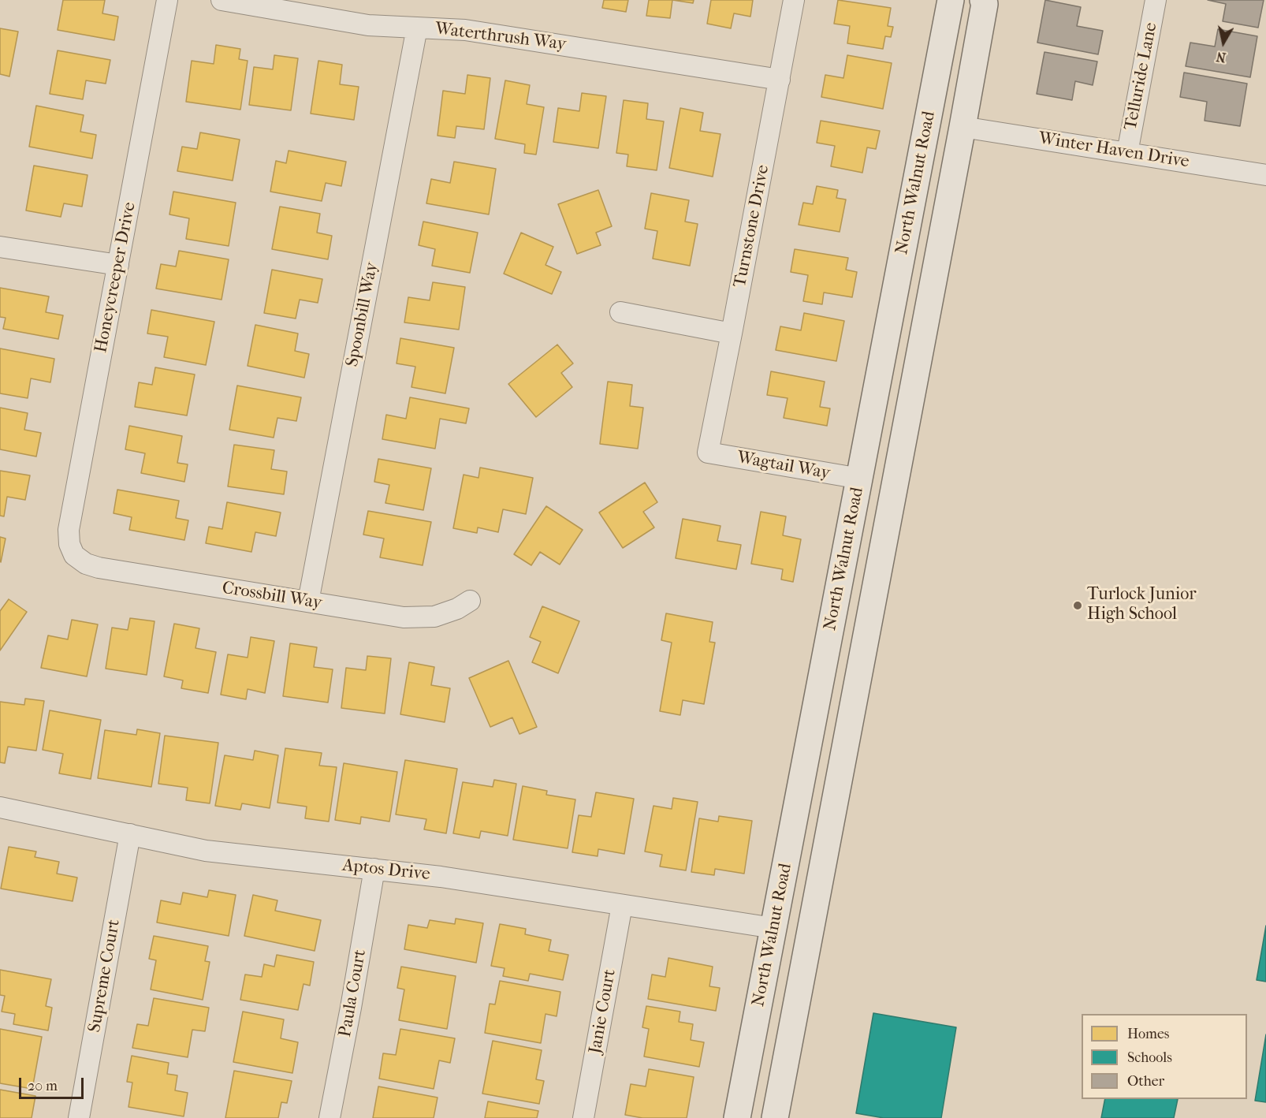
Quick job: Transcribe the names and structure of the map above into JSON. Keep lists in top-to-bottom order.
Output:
{
  "streets": {
    "street": [
      "Waterthrush Way",
      "Telluride Lane",
      "Winter Haven Drive",
      "North Walnut Road",
      "Turnstone Drive",
      "Honeycreeper Drive",
      "Spoonbill Way",
      "Wagtail Way",
      "Crossbill Way",
      "Aptos Drive",
      "Supreme Court",
      "Paula Court",
      "Janie Court"
    ]
  },
  "crossings": [
    ["Waterthrush Way", "Turnstone Drive"],
    ["Waterthrush Way", "Spoonbill Way"],
    ["Telluride Lane", "Winter Haven Drive"],
    ["Winter Haven Drive", "North Walnut Road"],
    ["North Walnut Road", "Wagtail Way"],
    ["North Walnut Road", "Aptos Drive"],
    ["Turnstone Drive", "Wagtail Way"],
    ["Honeycreeper Drive", "Crossbill Way"],
    ["Spoonbill Way", "Crossbill Way"],
    ["Aptos Drive", "Supreme Court"],
    ["Aptos Drive", "Paula Court"],
    ["Aptos Drive", "Janie Court"]
  ],
  "places": ["Turlock Junior High School"],
  "legend": ["Homes", "Schools", "Other"],
  "scale_bar": "20 m",
  "north": "bottom"
}
